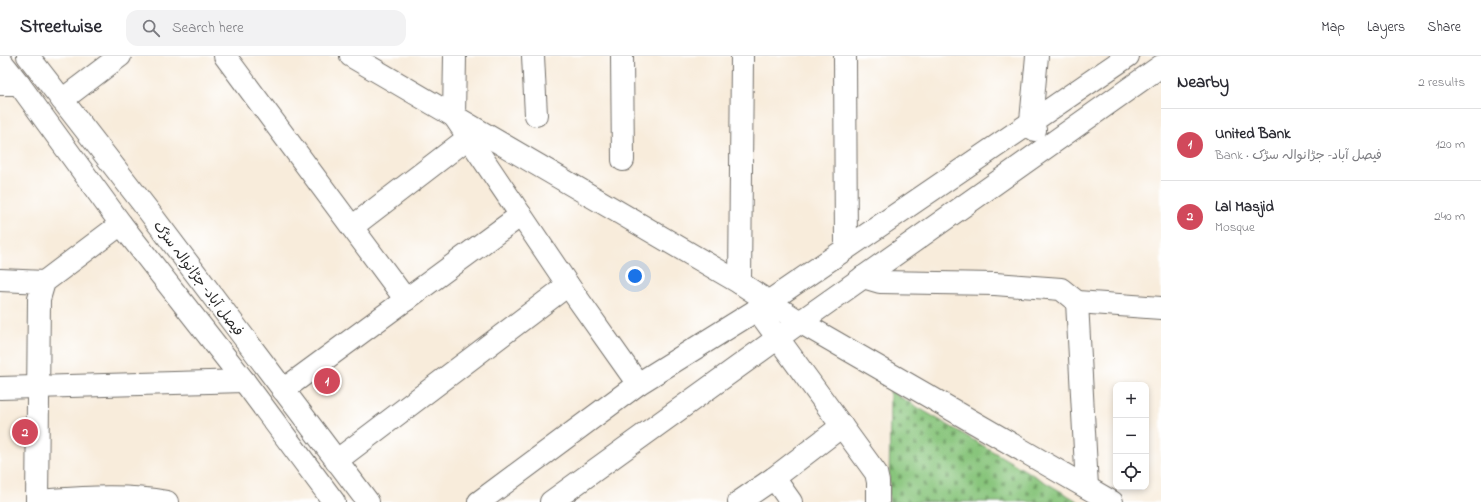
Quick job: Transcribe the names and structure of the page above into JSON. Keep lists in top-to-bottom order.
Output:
{
  "streets": {
    "street": ["فیصل آباد– جڑانوالہ سڑک"]
  },
  "page": {
    "header": "Streetwise",
    "search": "Search here",
    "nav": ["Map", "Layers", "Share"],
    "heading": ["Nearby", "2 results"],
    "list": [
      {
        "mark": "1",
        "name": "United Bank",
        "note": "Bank · فیصل آباد– جڑانوالہ سڑک",
        "value": "120 m"
      },
      {
        "mark": "2",
        "name": "Lal Masjid",
        "note": "Mosque",
        "value": "240 m"
      }
    ],
    "pins": ["1", "2"],
    "map_buttons": ["+", "−"]
  }
}
